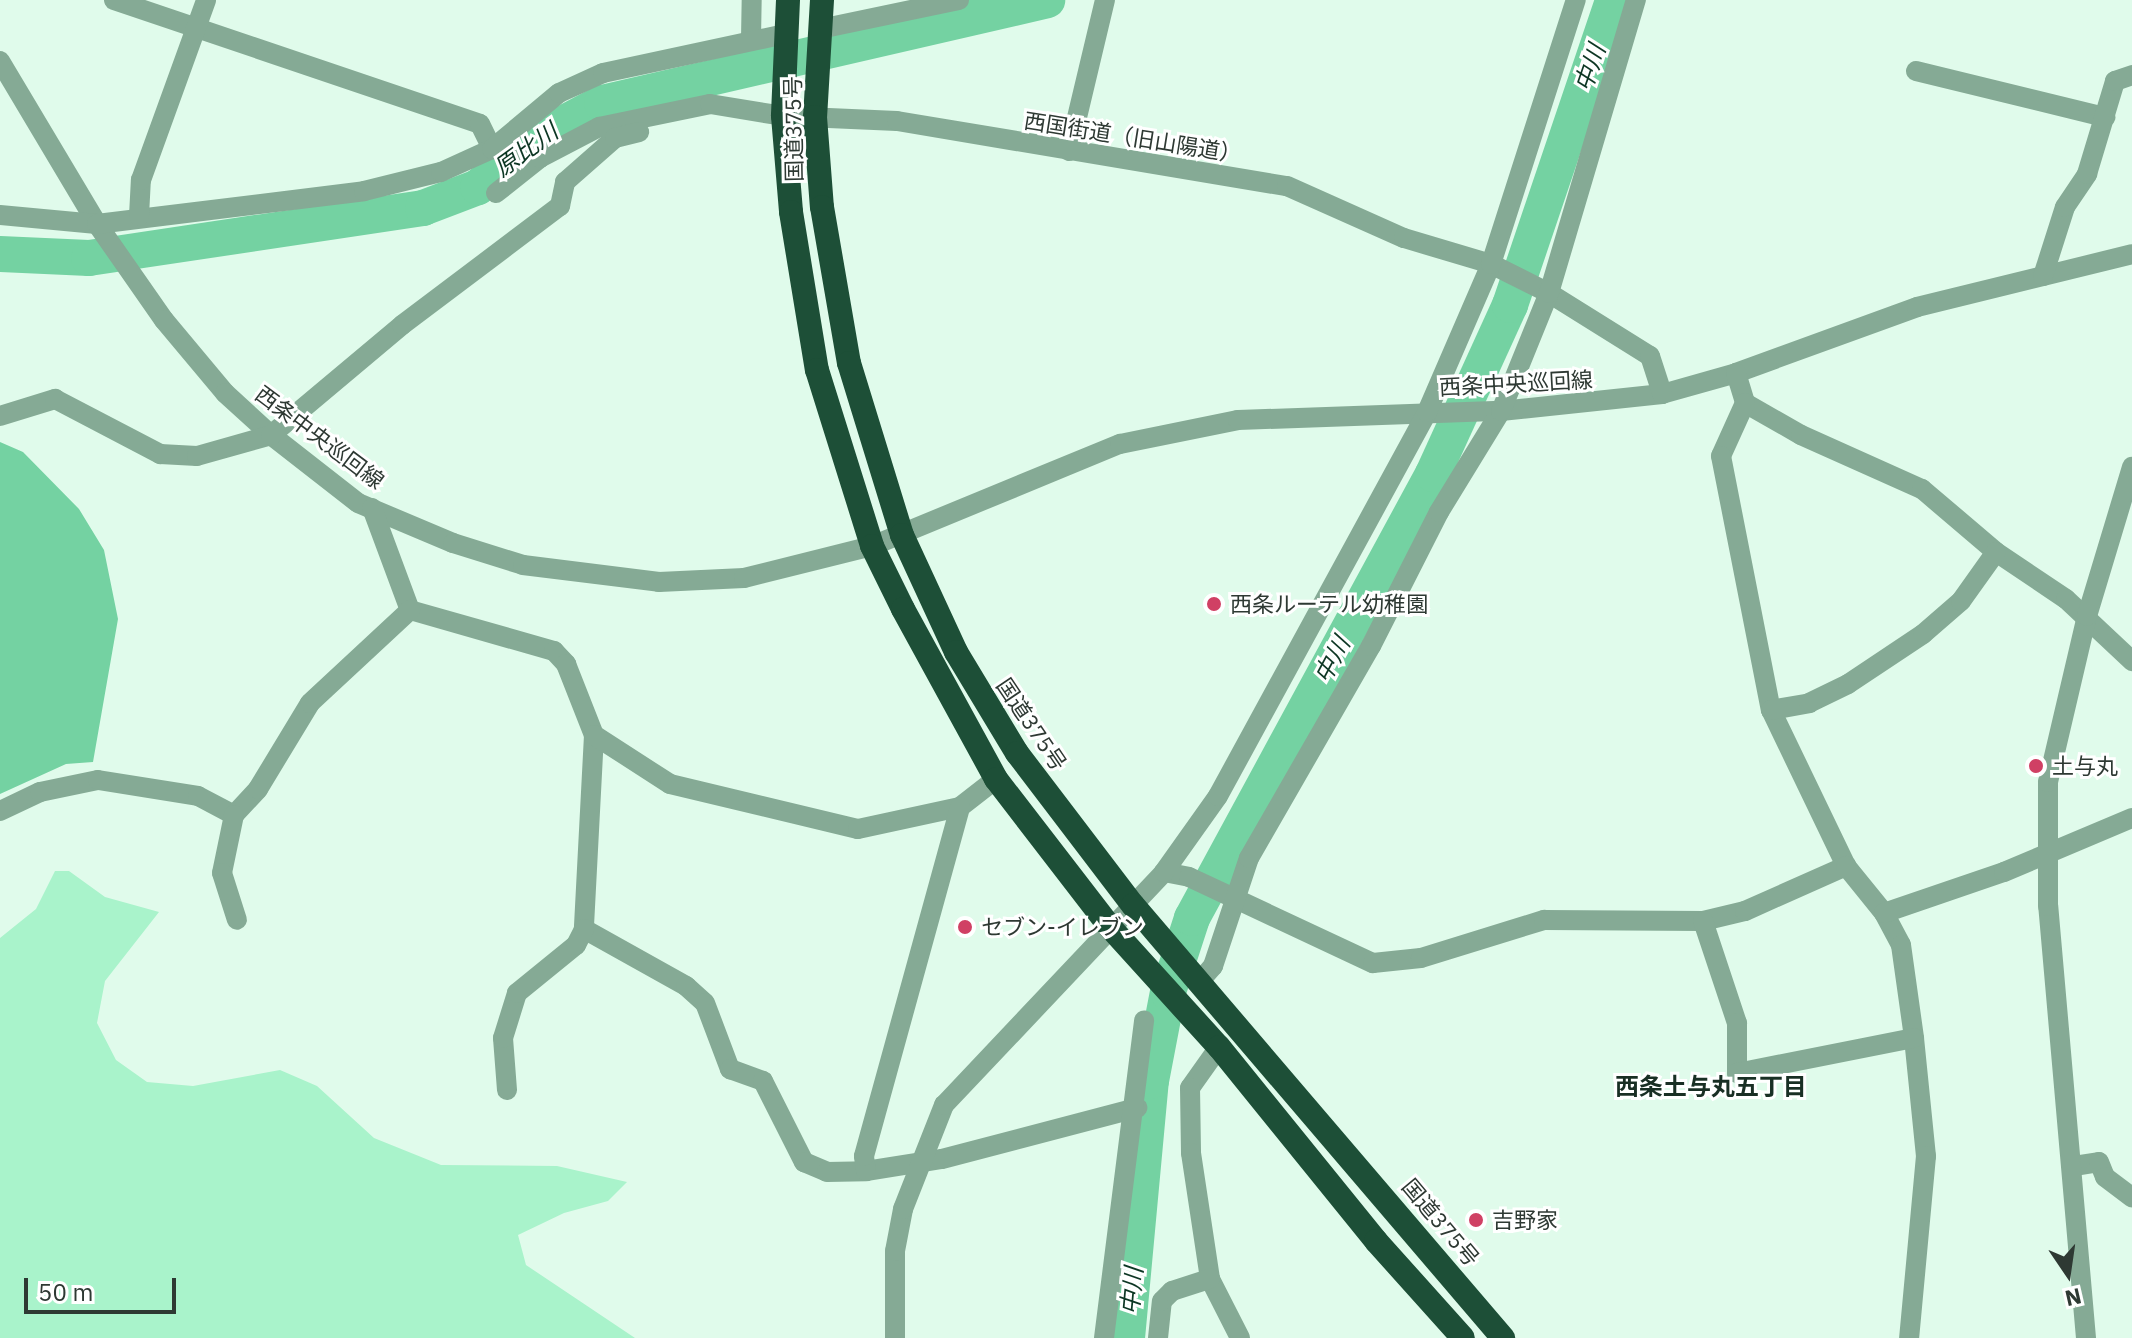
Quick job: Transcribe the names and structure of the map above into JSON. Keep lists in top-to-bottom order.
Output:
{
  "streets": {
    "highway": ["国道375号"],
    "street": ["西国街道（旧山陽道）", "西条中央巡回線"]
  },
  "crossings": [
    ["国道375号", "西国街道（旧山陽道）"],
    ["国道375号", "西条中央巡回線"],
    ["西国街道（旧山陽道）", "西条中央巡回線"]
  ],
  "districts": ["西条土与丸五丁目"],
  "water": ["中川", "原比川"],
  "places": [
    "西条ルーテル幼稚園",
    "土与丸",
    "セブン-イレブン",
    "吉野家"
  ],
  "scale_bar": "50 m",
  "north": "bottom"
}
